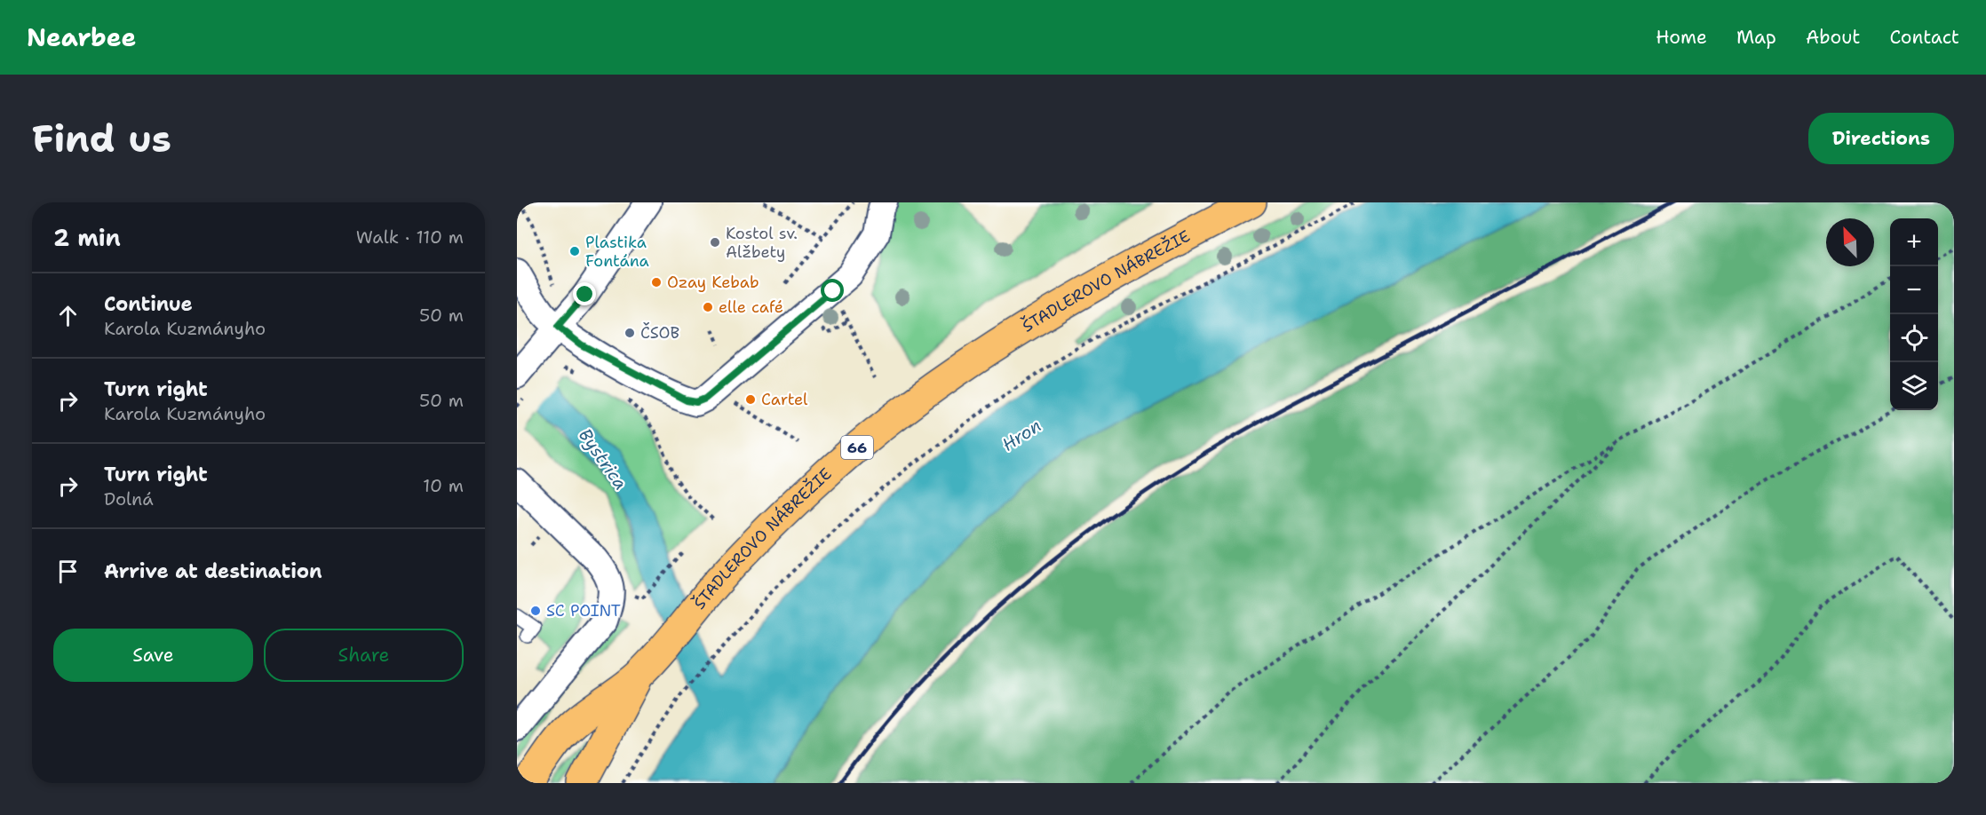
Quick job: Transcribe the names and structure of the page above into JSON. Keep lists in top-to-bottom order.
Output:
{
  "streets": {
    "main road": ["ŠTADLEROVO NÁBREŽIE", "66"]
  },
  "crossings": [
    ["ŠTADLEROVO NÁBREŽIE", "66"]
  ],
  "water": ["Hron", "Bystrica"],
  "places": [
    "Kostol sv. Alžbety",
    "Plastika Fontána",
    "Ozay Kebab",
    "elle café",
    "ČSOB",
    "Cartel",
    "SC POINT"
  ],
  "north": "top left",
  "page": {
    "header": "Nearbee",
    "nav": [
      "Home",
      "Map",
      "About",
      "Contact"
    ],
    "buttons": [
      "Directions",
      ["Save", "Share"]
    ],
    "title": "Find us",
    "heading": ["2 min", "Walk · 110 m"],
    "map_buttons": ["+", "−"],
    "list": [
      ["Continue", "Karola Kuzmányho", "50 m"],
      ["Turn right", "Karola Kuzmányho", "50 m"],
      ["Turn right", "Dolná", "10 m"],
      "Arrive at destination"
    ]
  }
}
